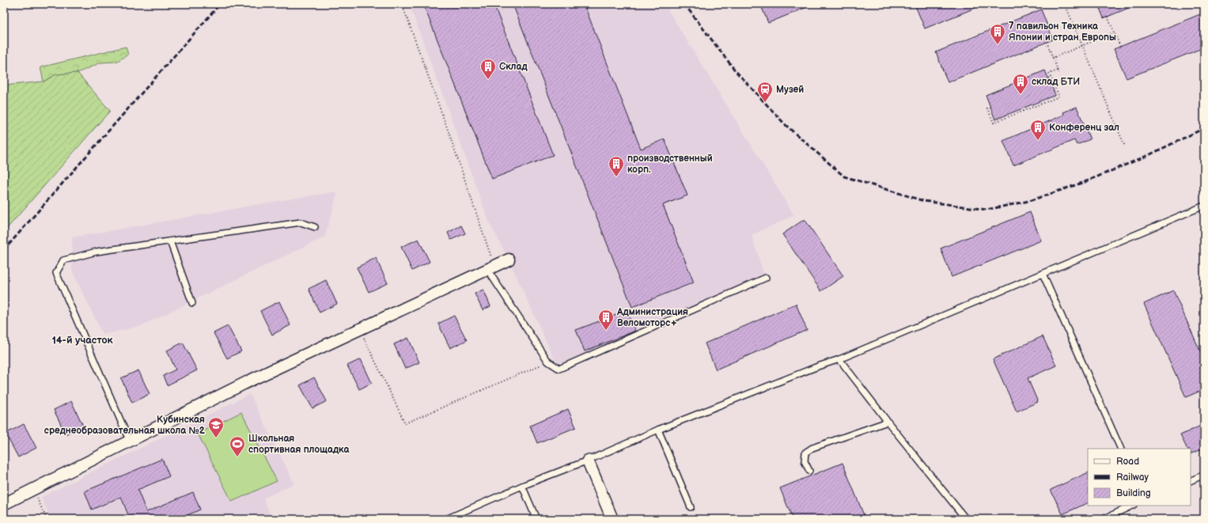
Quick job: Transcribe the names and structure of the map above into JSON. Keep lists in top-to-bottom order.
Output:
{
  "districts": ["14-й участок"],
  "places": {
    "building": [
      "7 павильон Техника Японии и стран Европы",
      "Склад",
      "склад БТИ",
      "Конференц зал",
      "производственный корп.",
      "Администрация Веломоторс+"
    ],
    "station": ["Музей"],
    "school or university": ["Кубинская среднеобразовательная школа №2"],
    "sports": ["Школьная спортивная площадка"]
  },
  "legend": ["Road", "Railway", "Building"]
}
